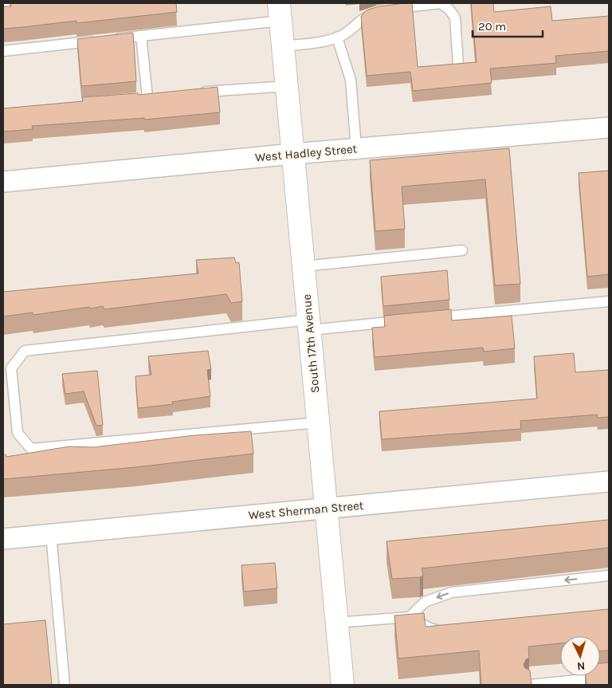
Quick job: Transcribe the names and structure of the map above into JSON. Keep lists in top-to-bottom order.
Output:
{
  "streets": {
    "main road": ["South 17th Avenue"],
    "street": ["West Hadley Street", "West Sherman Street"]
  },
  "crossings": [
    ["West Hadley Street", "South 17th Avenue"],
    ["South 17th Avenue", "West Sherman Street"]
  ],
  "scale_bar": "20 m",
  "north": "bottom"
}
